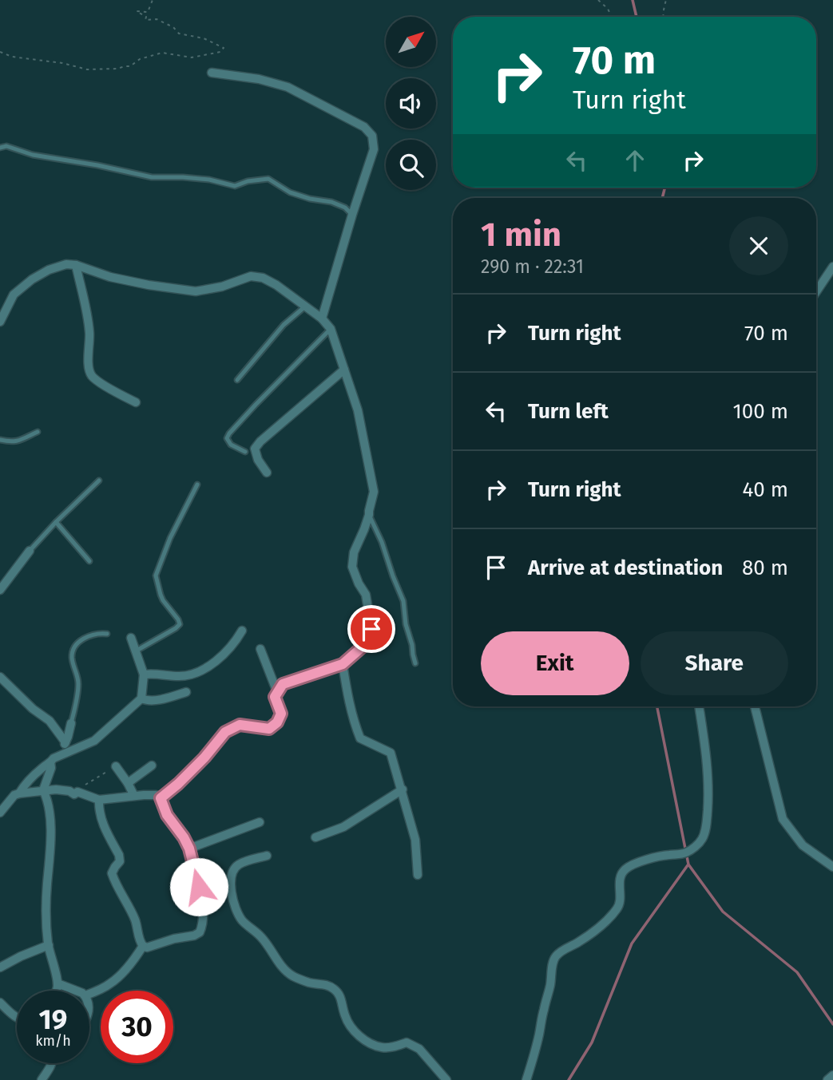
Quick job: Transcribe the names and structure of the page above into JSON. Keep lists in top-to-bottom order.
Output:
{
  "north": "top right",
  "page": {
    "turn": ["70 m", "Turn right"],
    "heading": ["1 min", "290 m · 22:31"],
    "list": [
      {
        "name": "Turn right",
        "value": "70 m"
      },
      {
        "name": "Turn left",
        "value": "100 m"
      },
      {
        "name": "Turn right",
        "value": "40 m"
      },
      {
        "name": "Arrive at destination",
        "value": "80 m"
      }
    ],
    "buttons": ["Exit", "Share"],
    "speed": "19 km/h",
    "limit": "30"
  }
}
